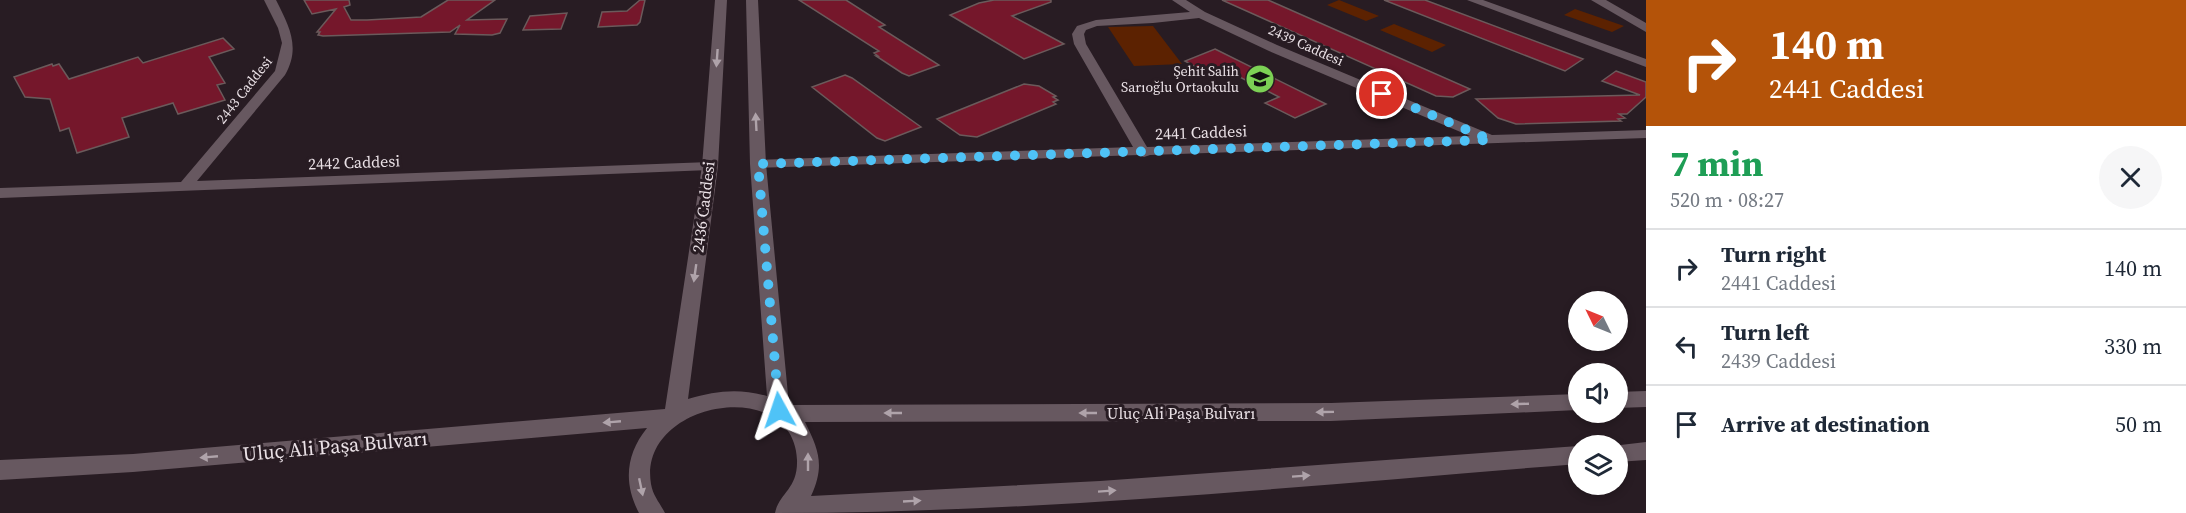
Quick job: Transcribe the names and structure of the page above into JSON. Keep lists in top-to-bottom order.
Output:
{
  "streets": {
    "street": [
      "2439 Caddesi",
      "2443 Caddesi",
      "2441 Caddesi",
      "2442 Caddesi",
      "2436 Caddesi",
      "Uluç Ali Paşa Bulvarı"
    ]
  },
  "crossings": [
    ["2439 Caddesi", "2441 Caddesi"],
    ["2443 Caddesi", "2442 Caddesi"],
    ["2442 Caddesi", "2436 Caddesi"],
    ["2436 Caddesi", "Uluç Ali Paşa Bulvarı"]
  ],
  "places": {
    "school or university": ["Şehit Salih Sarıoğlu Ortaokulu"]
  },
  "north": "top left",
  "page": {
    "turn": ["140 m", "2441 Caddesi"],
    "heading": ["7 min", "520 m · 08:27"],
    "list": [
      {
        "name": "Turn right",
        "note": "2441 Caddesi",
        "value": "140 m"
      },
      {
        "name": "Turn left",
        "note": "2439 Caddesi",
        "value": "330 m"
      },
      {
        "name": "Arrive at destination",
        "value": "50 m"
      }
    ]
  }
}
